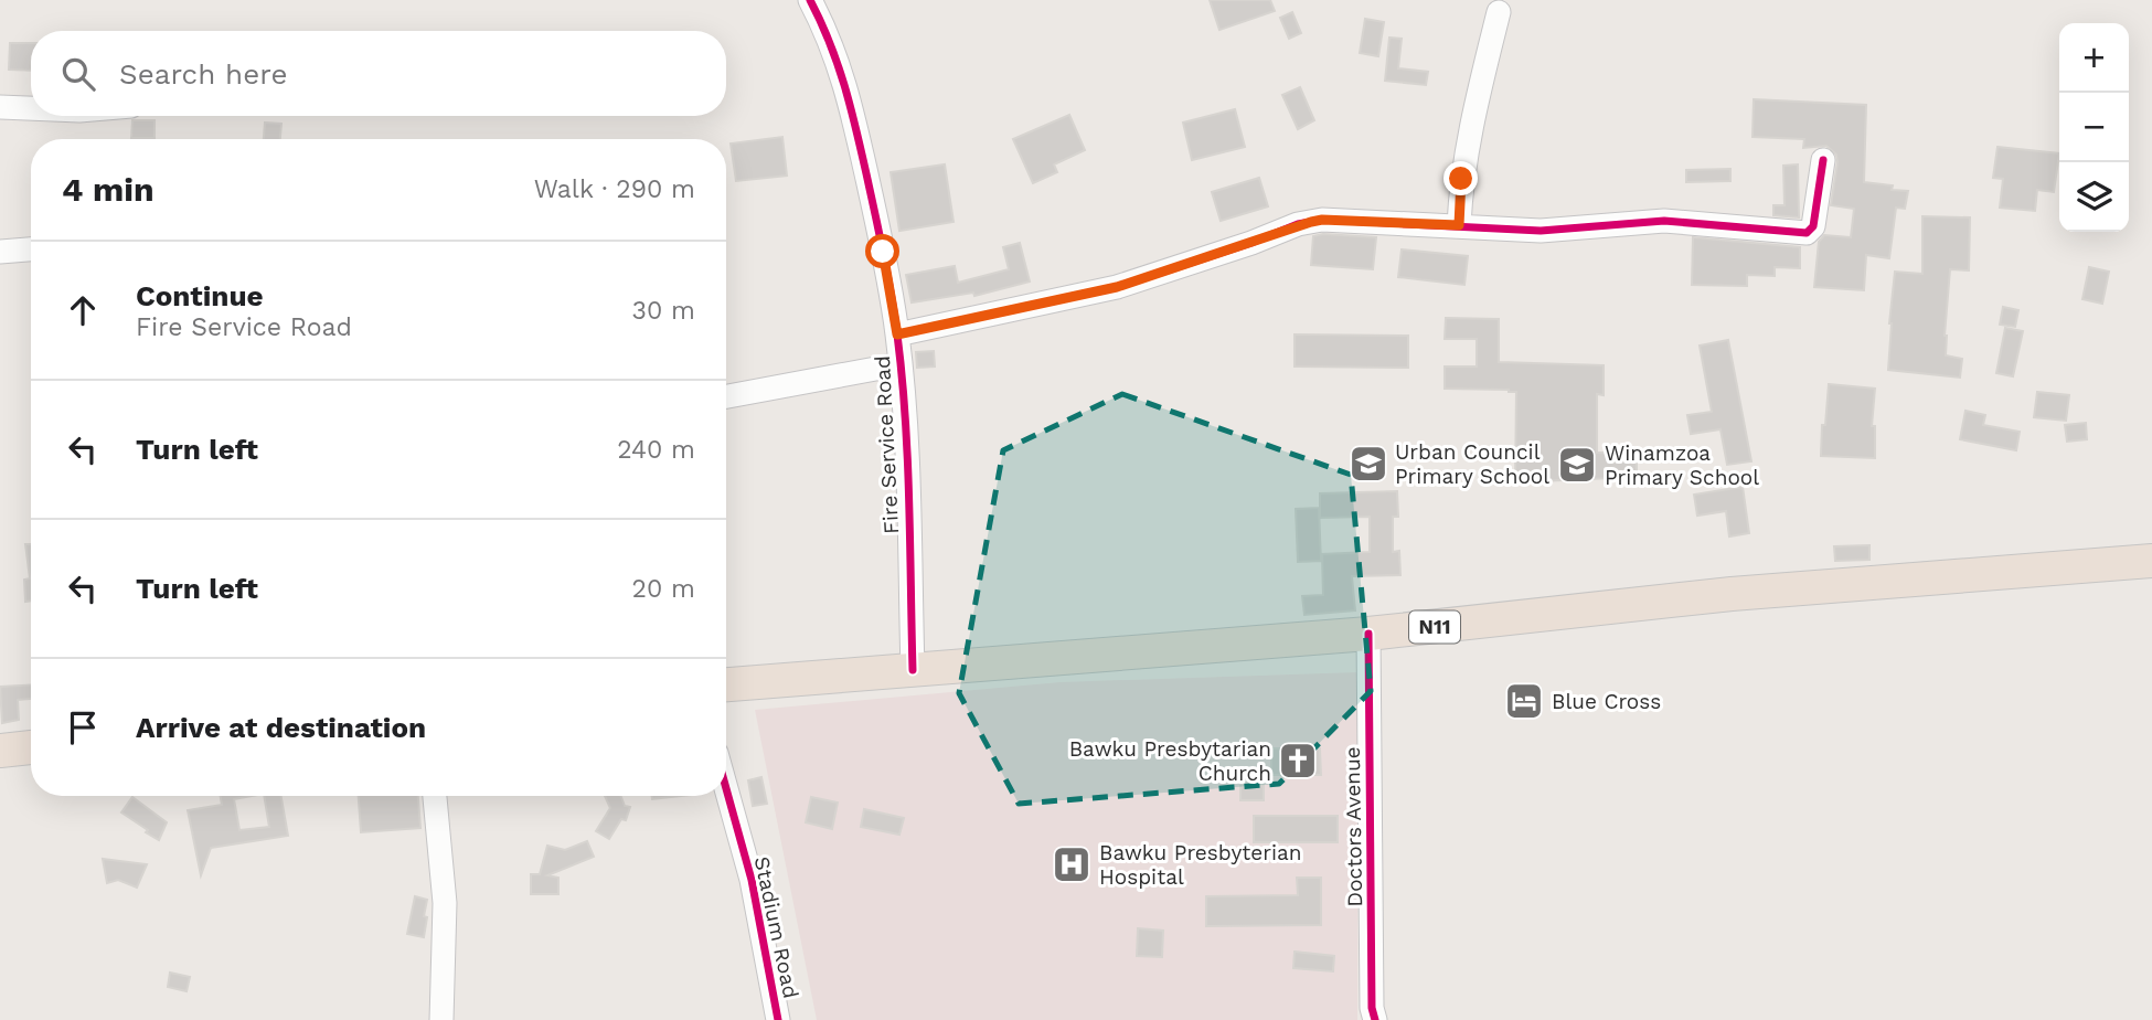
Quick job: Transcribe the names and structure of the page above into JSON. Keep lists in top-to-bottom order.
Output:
{
  "streets": {
    "highway": ["N11"],
    "street": ["Fire Service Road", "Doctors Avenue", "Stadium Road"]
  },
  "crossings": [
    ["Fire Service Road", "N11"],
    ["N11", "Doctors Avenue"]
  ],
  "places": {
    "school or university": ["Urban Council Primary School", "Winamzoa Primary School"],
    "hotel": ["Blue Cross"],
    "church": ["Bawku Presbytarian Church"],
    "hospital": ["Bawku Presbyterian Hospital"]
  },
  "page": {
    "map_buttons": ["+", "−"],
    "search": "Search here",
    "heading": ["4 min", "Walk · 290 m"],
    "list": [
      ["Continue", "Fire Service Road", "30 m"],
      ["Turn left", "240 m"],
      ["Turn left", "20 m"],
      "Arrive at destination"
    ]
  }
}
